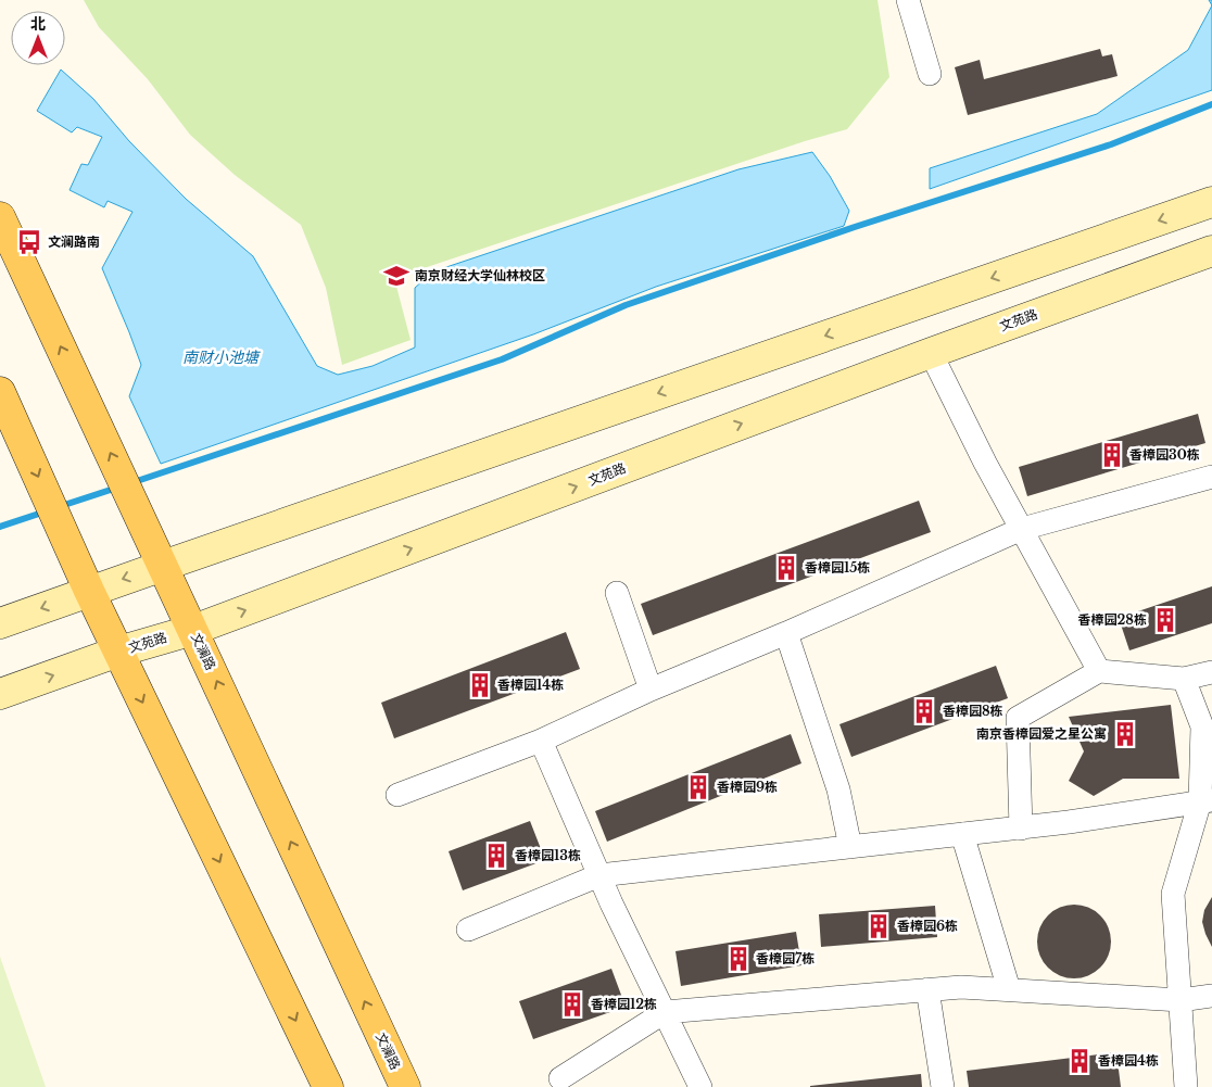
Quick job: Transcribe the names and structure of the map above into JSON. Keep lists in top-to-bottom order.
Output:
{
  "streets": {
    "main road": ["文苑路", "文澜路"]
  },
  "crossings": [
    ["文苑路", "文澜路"]
  ],
  "water": ["南财小池塘"],
  "places": {
    "bus stop": ["文澜路南"],
    "school or university": ["南京财经大学仙林校区"],
    "building": [
      "香樟园30栋",
      "香樟园15栋",
      "香樟园28栋",
      "香樟园14栋",
      "香樟园8栋",
      "南京香樟园爱之星公寓",
      "香樟园9栋",
      "香樟园13栋",
      "香樟园6栋",
      "香樟园7栋",
      "香樟园12栋",
      "香樟园4栋"
    ]
  },
  "north": "top"
}
